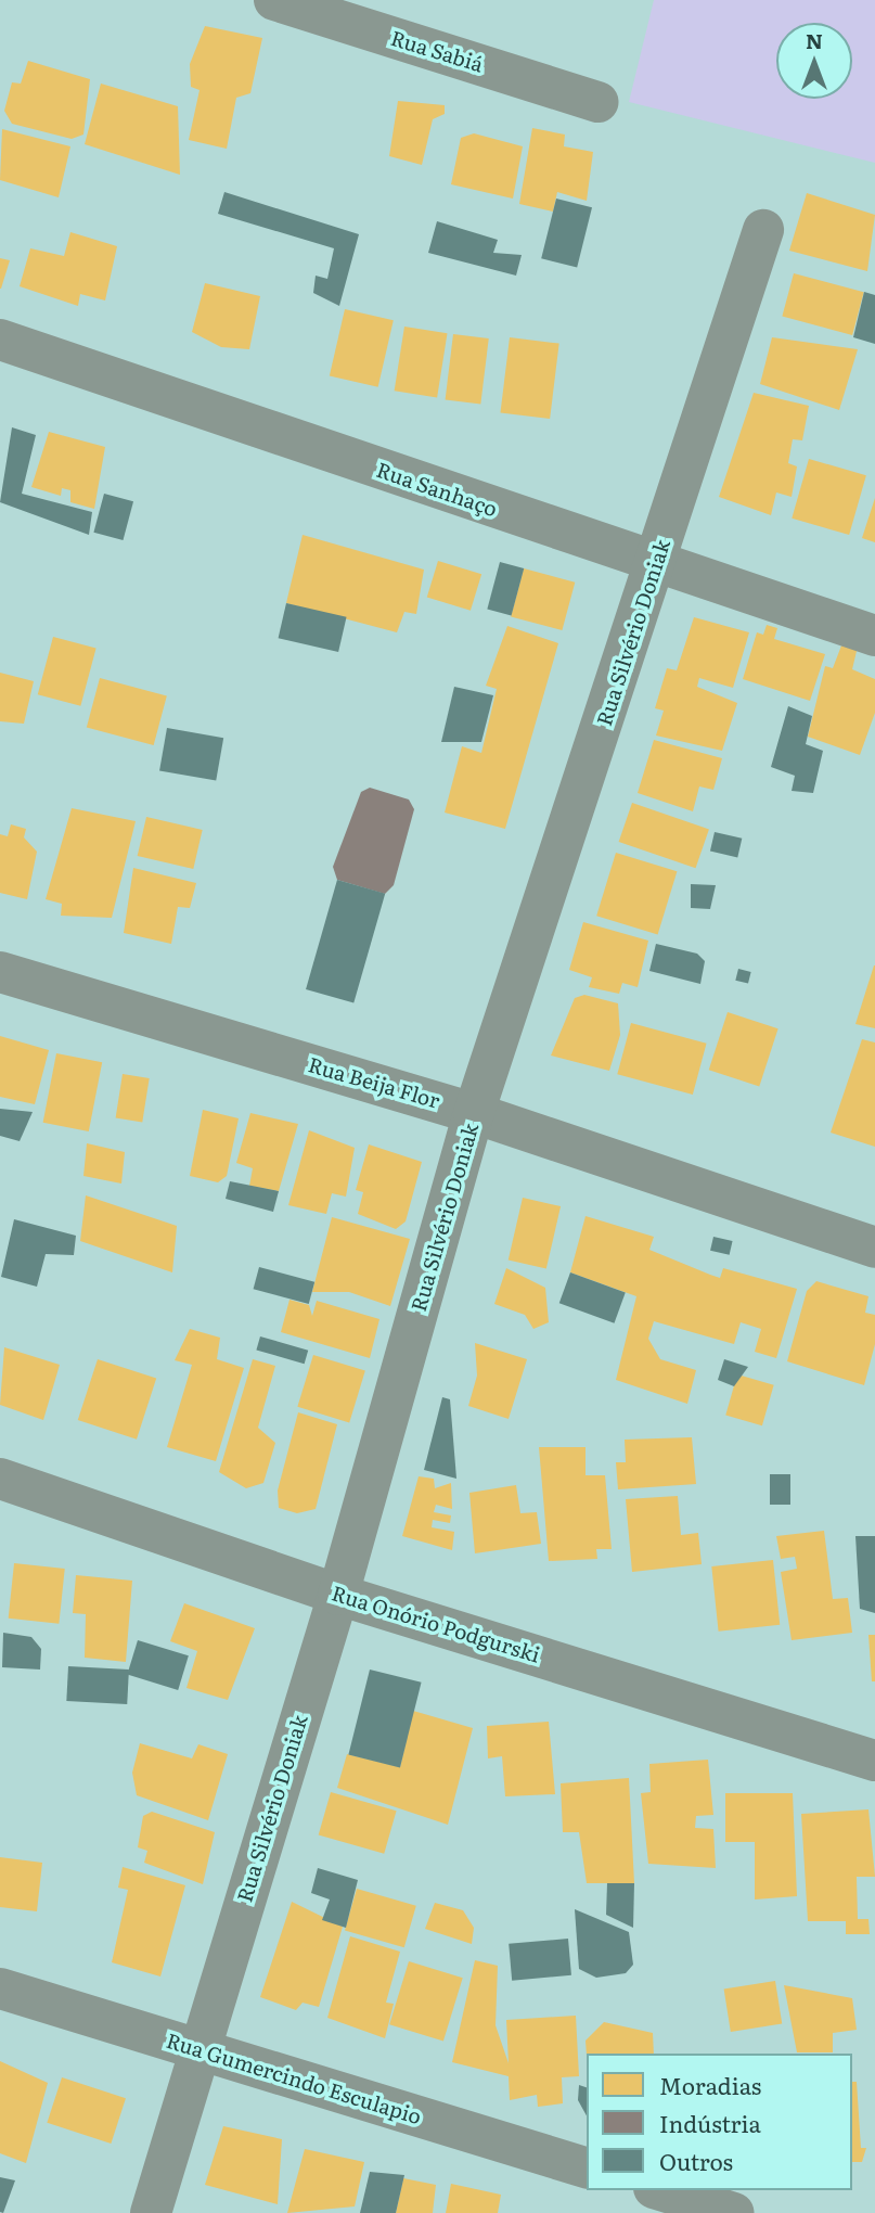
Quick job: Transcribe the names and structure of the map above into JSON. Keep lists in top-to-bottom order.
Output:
{
  "streets": {
    "street": [
      "Rua Sabiá",
      "Rua Sanhaço",
      "Rua Silvério Doniak",
      "Rua Beija Flor",
      "Rua Onório Podgurski",
      "Rua Gumercindo Esculapio"
    ]
  },
  "crossings": [
    ["Rua Sanhaço", "Rua Silvério Doniak"],
    ["Rua Silvério Doniak", "Rua Beija Flor"],
    ["Rua Silvério Doniak", "Rua Onório Podgurski"],
    ["Rua Silvério Doniak", "Rua Gumercindo Esculapio"]
  ],
  "legend": ["Moradias", "Indústria", "Outros"],
  "north": "top"
}
